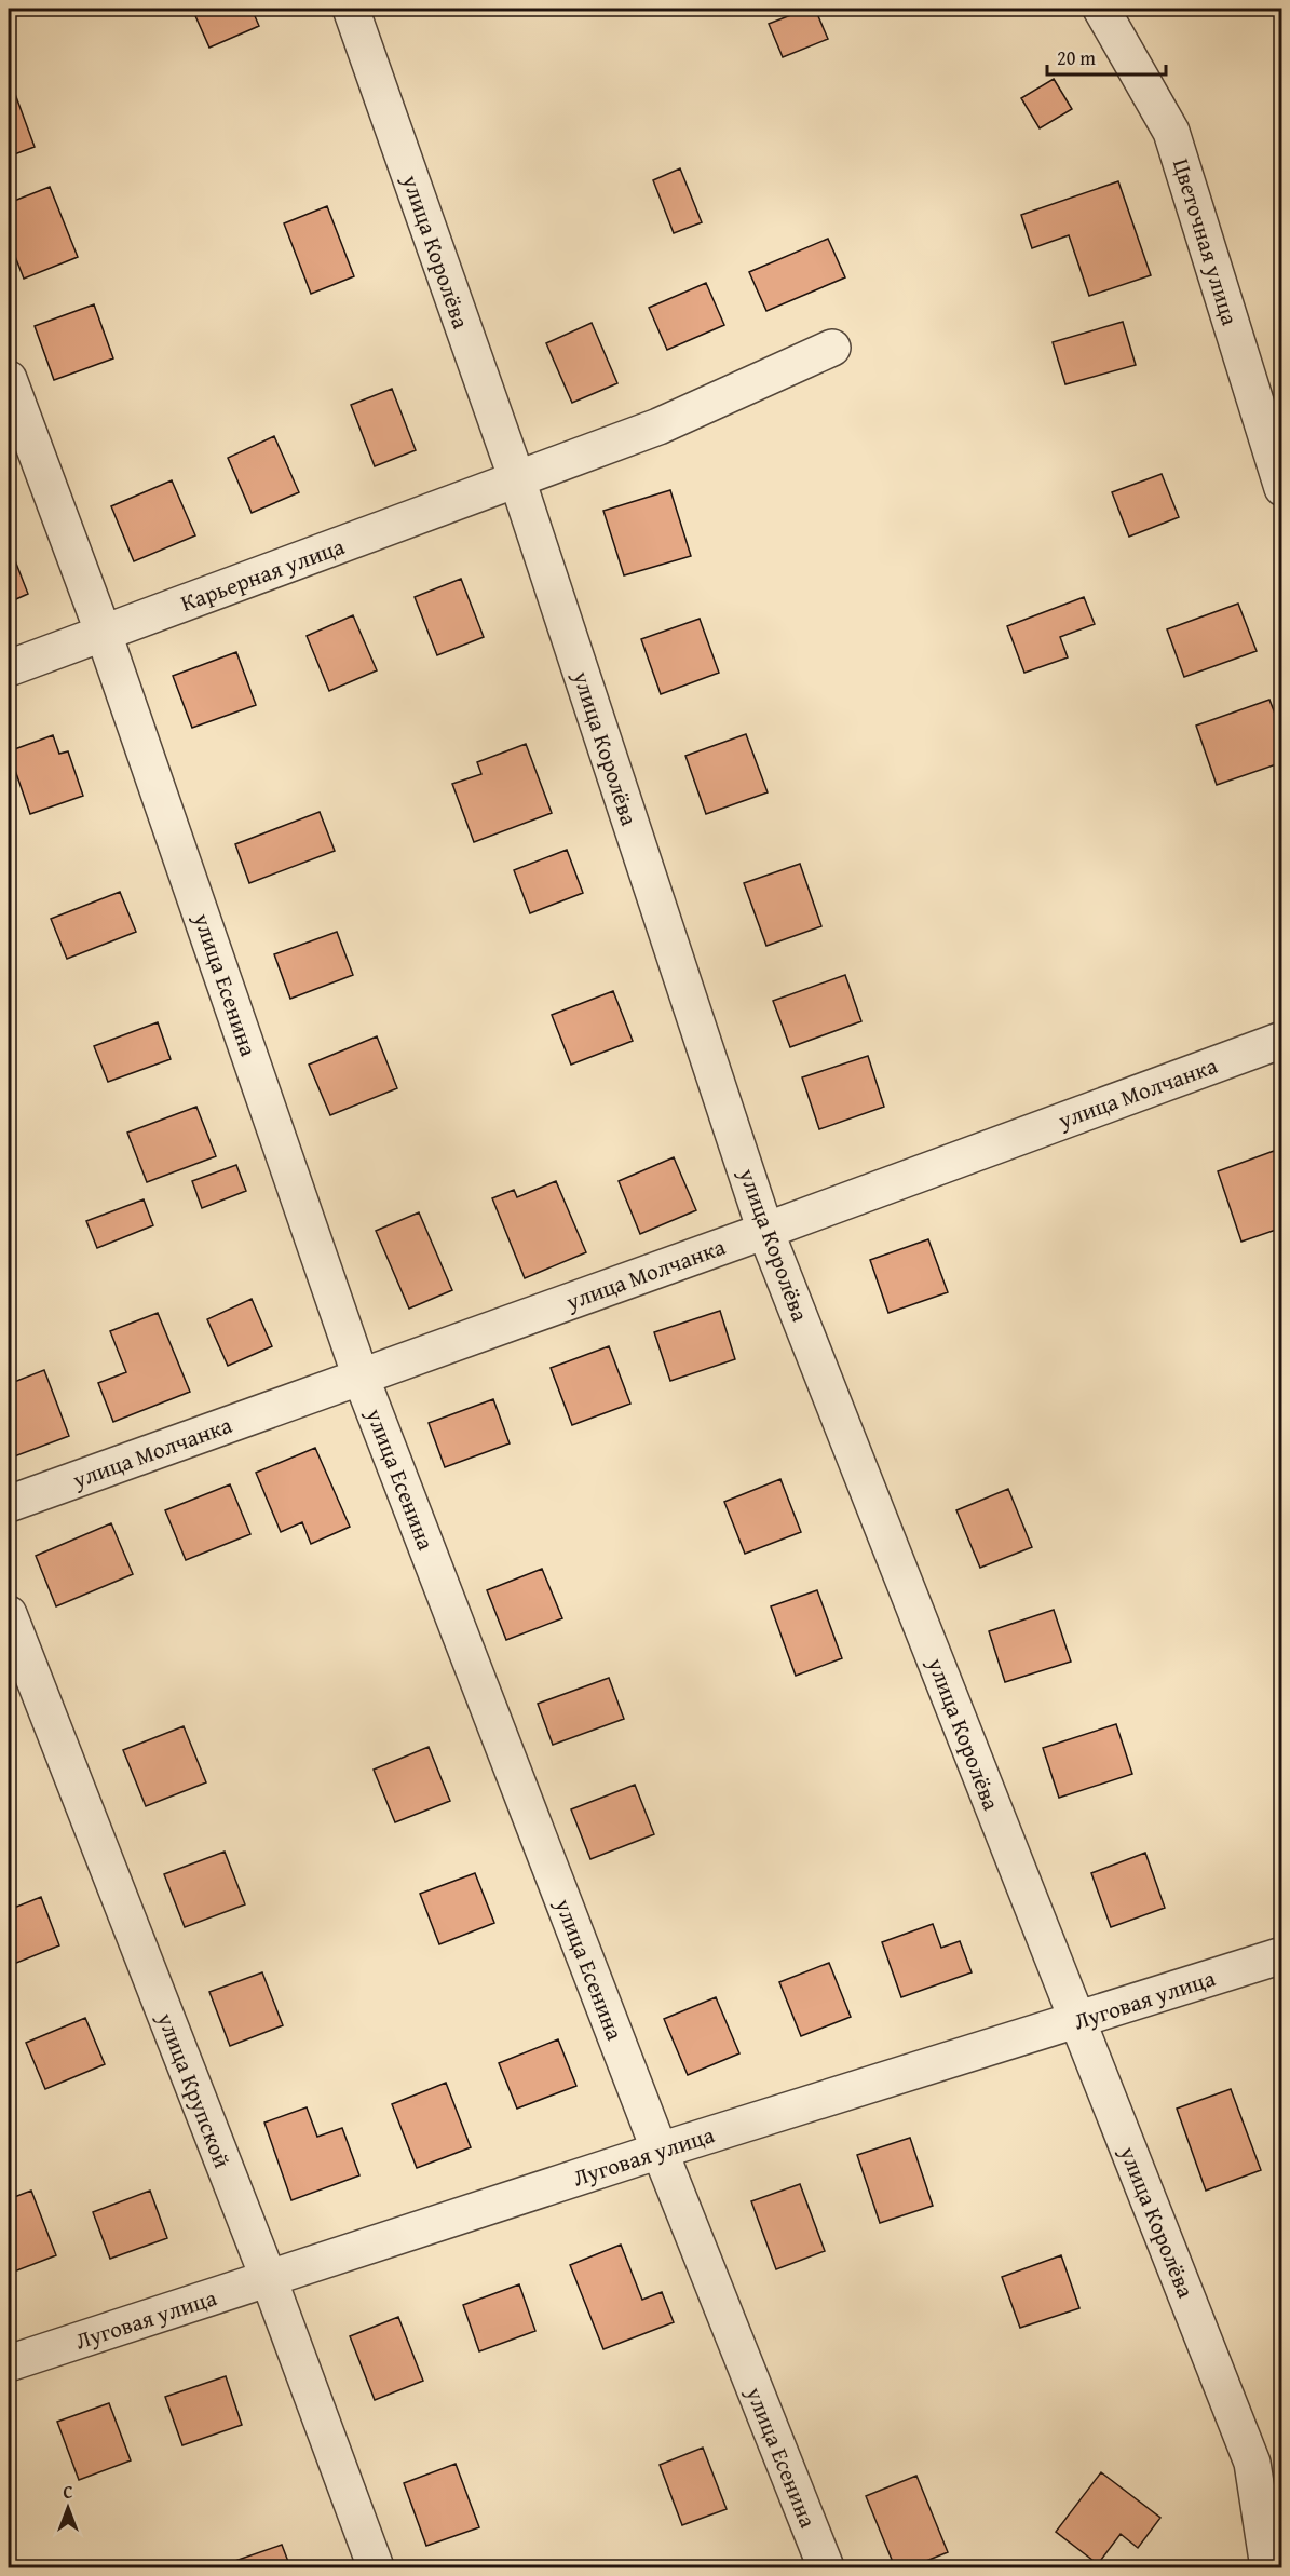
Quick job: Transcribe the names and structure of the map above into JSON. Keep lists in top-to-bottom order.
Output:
{
  "streets": {
    "street": [
      "Цветочная улица",
      "улица Королёва",
      "Карьерная улица",
      "улица Есенина",
      "улица Молчанка",
      "Луговая улица",
      "улица Крупской"
    ]
  },
  "crossings": [
    ["улица Королёва", "Карьерная улица"],
    ["улица Королёва", "улица Молчанка"],
    ["улица Королёва", "Луговая улица"],
    ["Карьерная улица", "улица Есенина"],
    ["улица Есенина", "улица Молчанка"],
    ["улица Есенина", "Луговая улица"],
    ["Луговая улица", "улица Крупской"]
  ],
  "scale_bar": "20 m",
  "north": "top"
}
